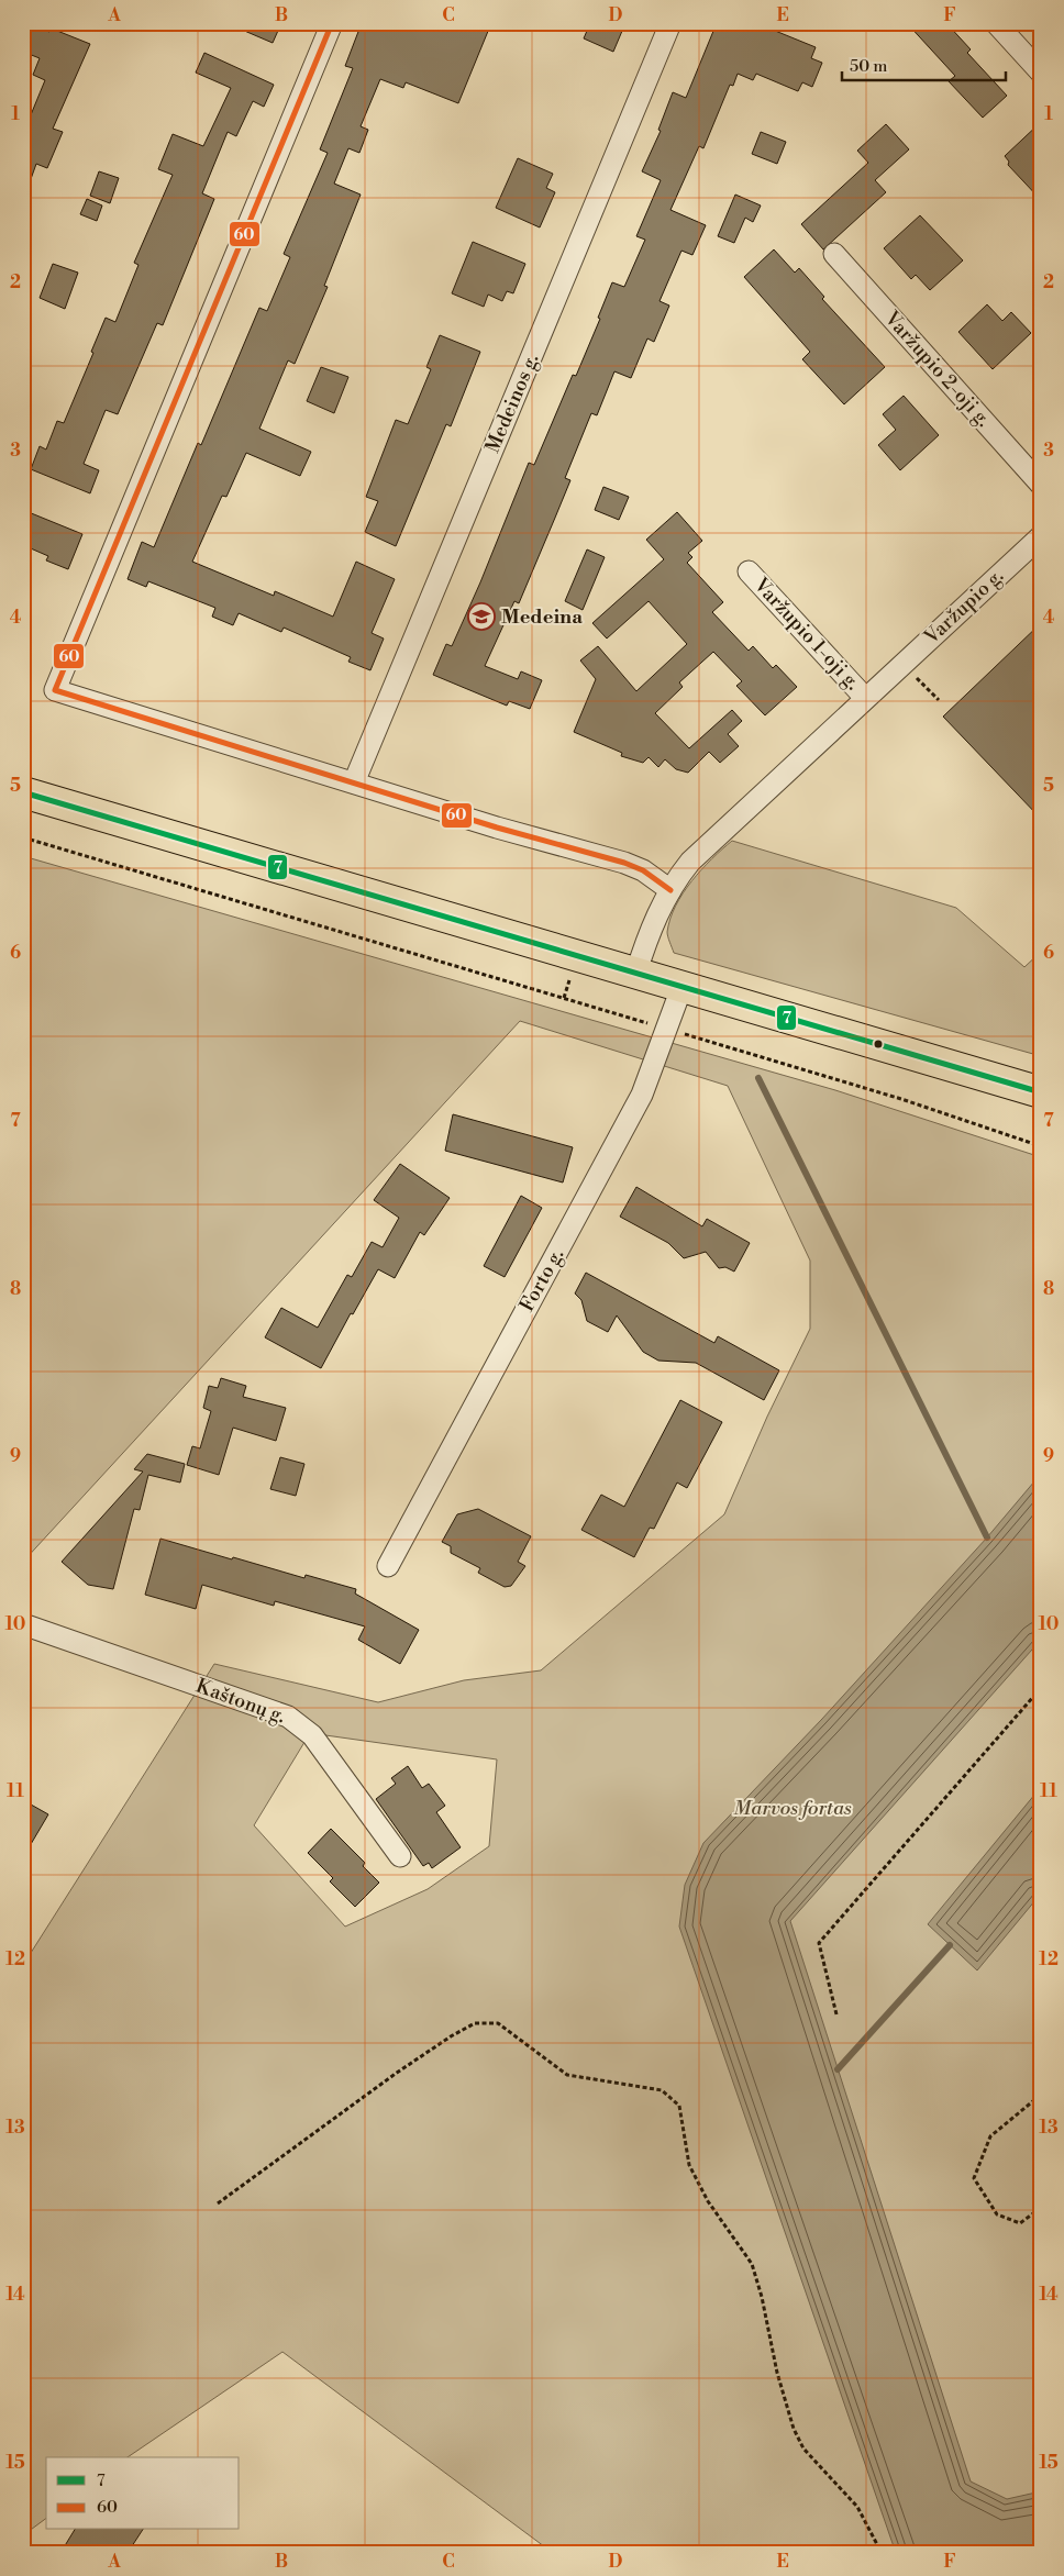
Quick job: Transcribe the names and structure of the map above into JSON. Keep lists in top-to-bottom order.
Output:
{
  "streets": {
    "street": [
      "Varžupio 2-oji g.",
      "Medeinos g.",
      "Varžupio g.",
      "Varžupio 1-oji g.",
      "Forto g.",
      "Kaštonų g."
    ]
  },
  "crossings": [
    ["Varžupio g.", "Varžupio 1-oji g."]
  ],
  "parks": ["Marvos fortas"],
  "places": {
    "school or university": ["Medeina"]
  },
  "lines": ["transit line 60", "transit line 7"],
  "legend": ["7", "60"],
  "scale_bar": "50 m",
  "grid": {
    "columns": [
      "A",
      "B",
      "C",
      "D",
      "E",
      "F"
    ],
    "rows": [
      "1",
      "2",
      "3",
      "4",
      "5",
      "6",
      "7",
      "8",
      "9",
      "10",
      "11",
      "12",
      "13",
      "14",
      "15"
    ]
  }
}
